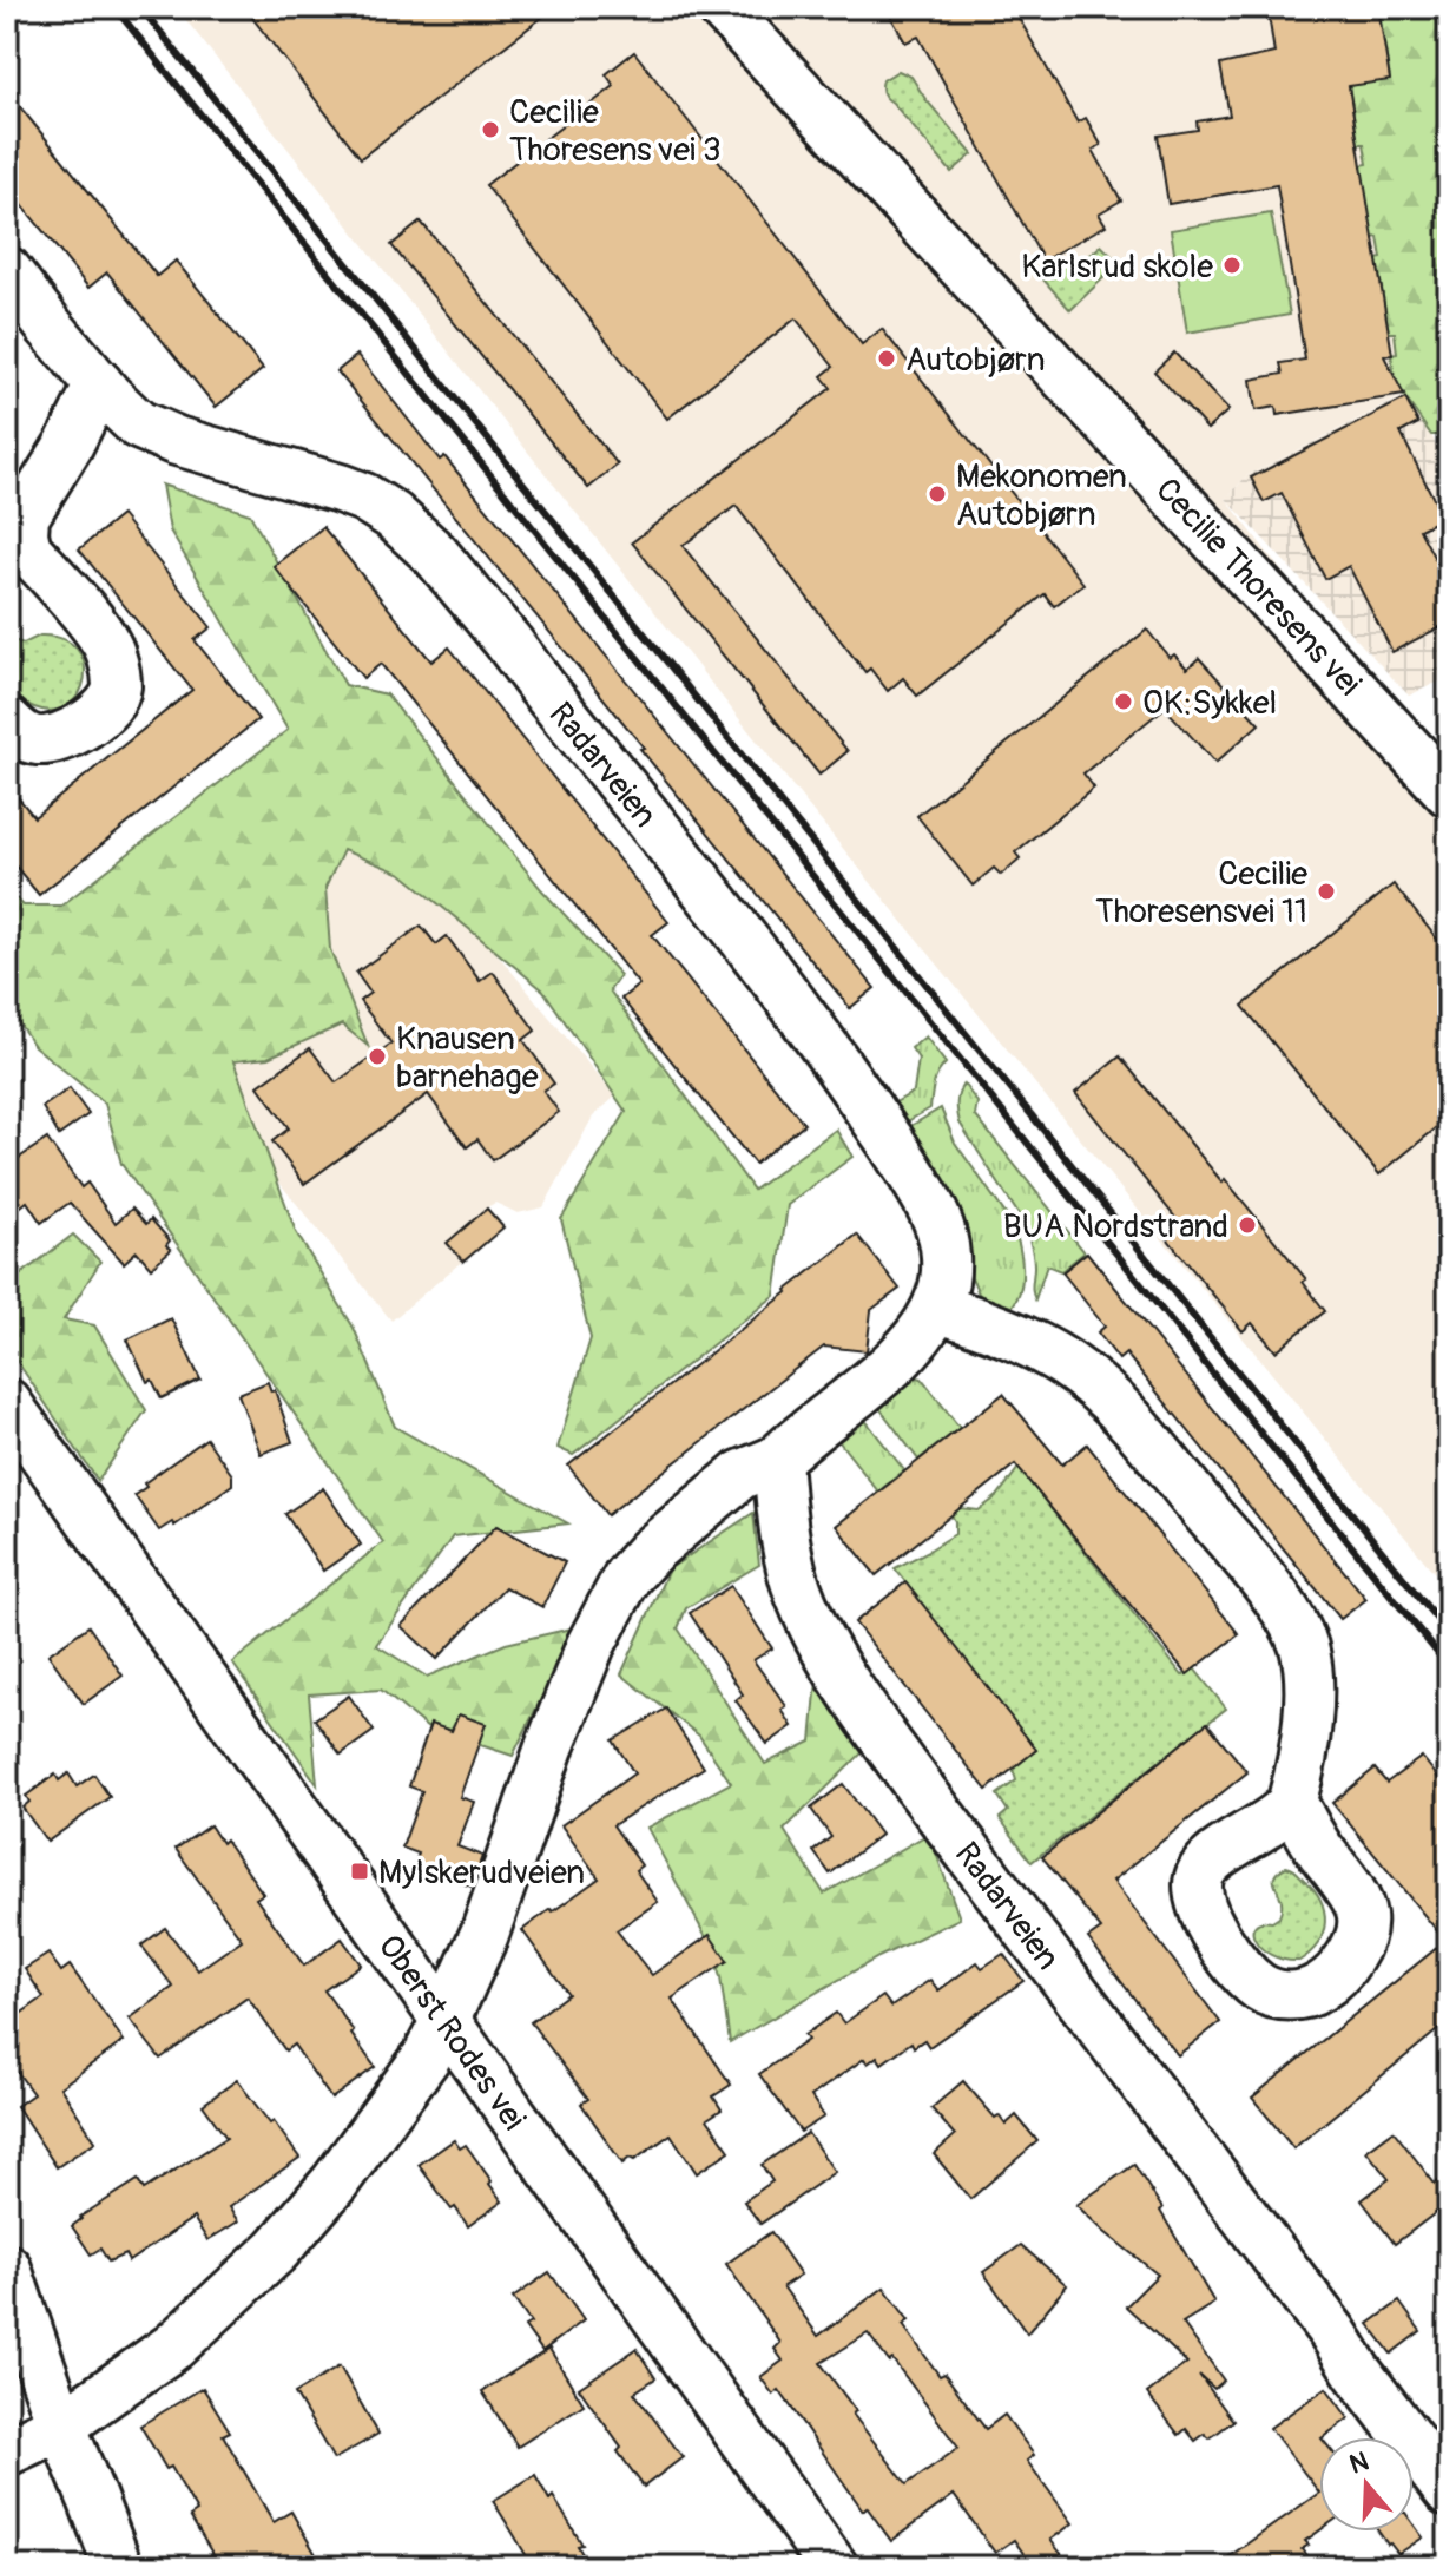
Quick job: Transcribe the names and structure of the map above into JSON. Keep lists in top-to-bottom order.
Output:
{
  "streets": {
    "street": ["Cecilie Thoresens vei", "Radarveien", "Oberst Rodes vei"]
  },
  "places": {
    "other": [
      "Cecilie Thoresens vei 3",
      "Karlsrud skole",
      "Autobjørn",
      "Mekonomen Autobjørn",
      "OK:Sykkel",
      "Cecilie Thoresensvei 11",
      "Knausen barnehage",
      "BUA Nordstrand"
    ],
    "transit": ["Mylskerudveien"]
  },
  "north": "top"
}
